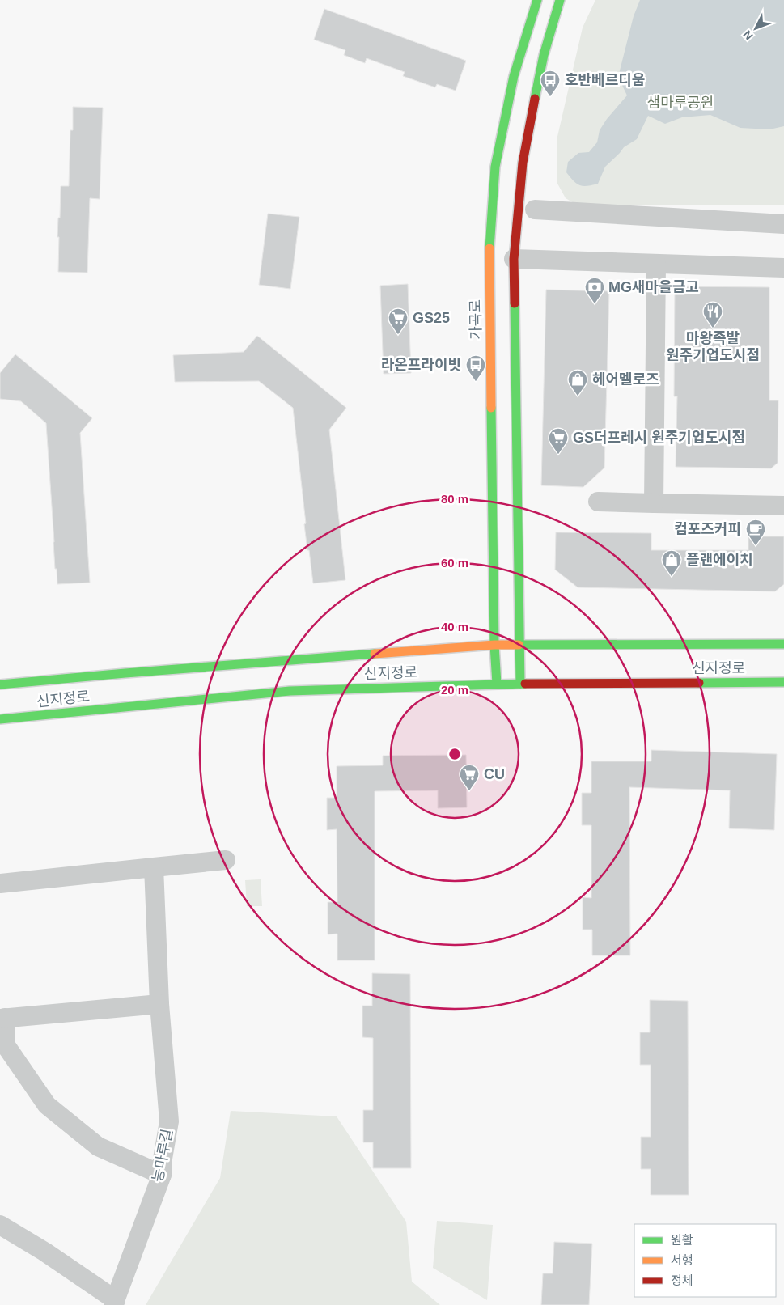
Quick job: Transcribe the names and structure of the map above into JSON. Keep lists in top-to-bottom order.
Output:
{
  "streets": {
    "street": ["가곡로", "신지정로", "능마루길"]
  },
  "crossings": [
    ["가곡로", "신지정로"]
  ],
  "parks": ["샘마루공원"],
  "places": {
    "bus stop": ["호반베르디움", "라온프라이빗"],
    "bank": ["MG새마을금고"],
    "restaurant": ["마왕족발 원주기업도시점"],
    "supermarket": ["GS25", "GS더프레시 원주기업도시점", "CU"],
    "shop": ["헤어멜로즈", "플랜에이치"],
    "cafe": ["컴포즈커피"]
  },
  "legend": ["원활", "서행", "정체"],
  "north": "bottom left",
  "rings": [
    "80 m",
    "60 m",
    "40 m",
    "20 m"
  ]
}
